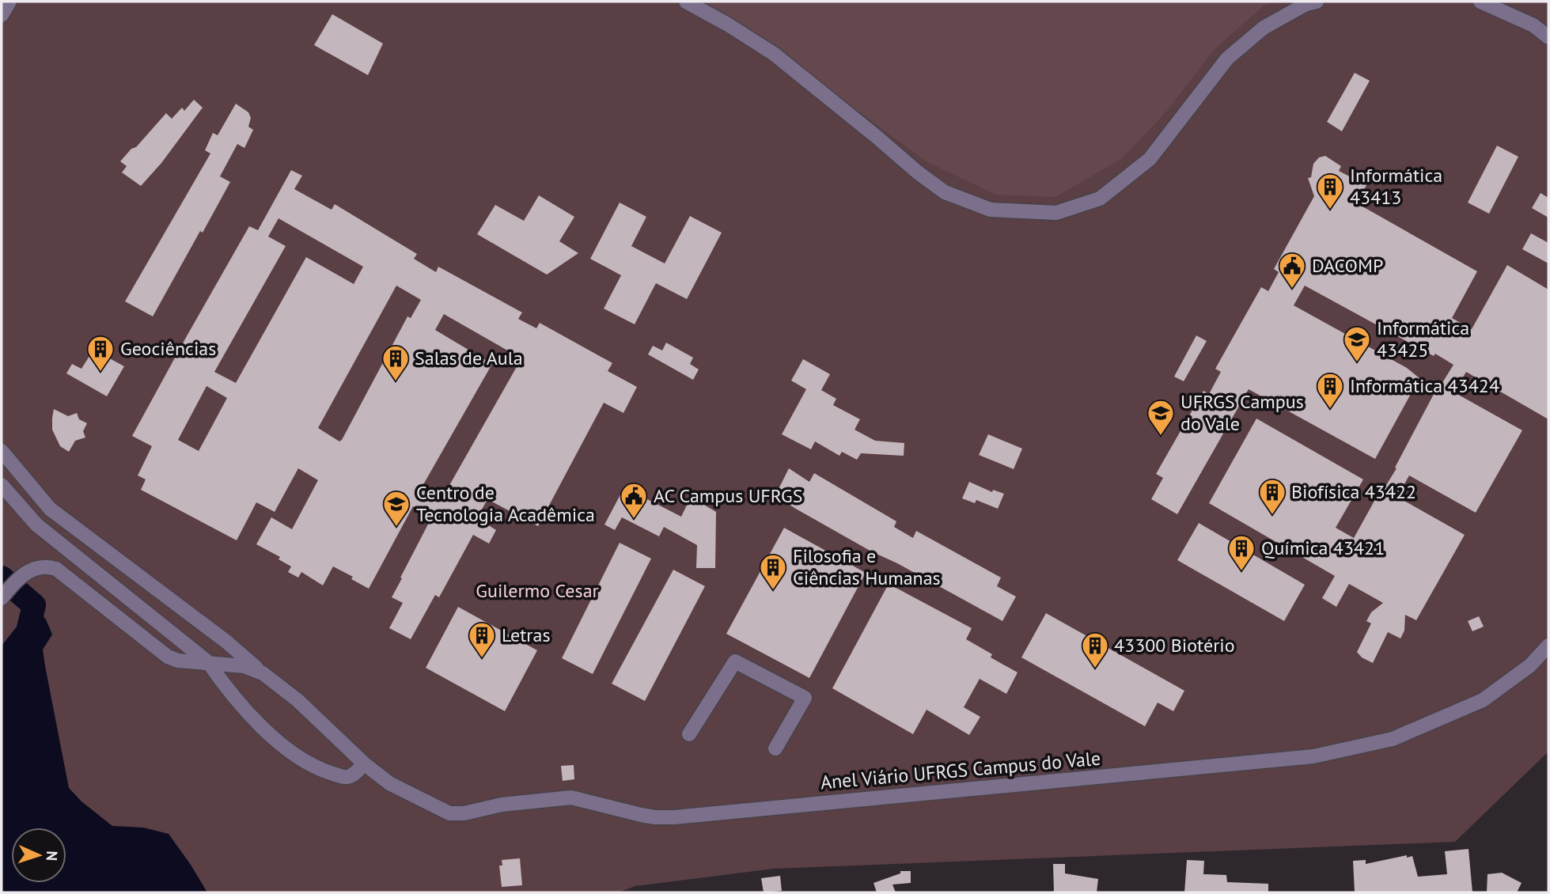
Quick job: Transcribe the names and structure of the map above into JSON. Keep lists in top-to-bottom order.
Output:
{
  "streets": {
    "street": ["Anel Viário UFRGS Campus do Vale"]
  },
  "parks": ["Guilermo Cesar"],
  "places": {
    "building": [
      "Informática 43413",
      "Geociências",
      "Salas de Aula",
      "Informática 43424",
      "Biofísica 43422",
      "Química 43421",
      "Filosofia e Ciências Humanas",
      "Letras",
      "43300 Biotério"
    ],
    "public building": ["DACOMP", "AC Campus UFRGS"],
    "school or university": ["Informática 43425", "UFRGS Campus do Vale", "Centro de Tecnologia Acadêmica"]
  },
  "north": "right"
}
